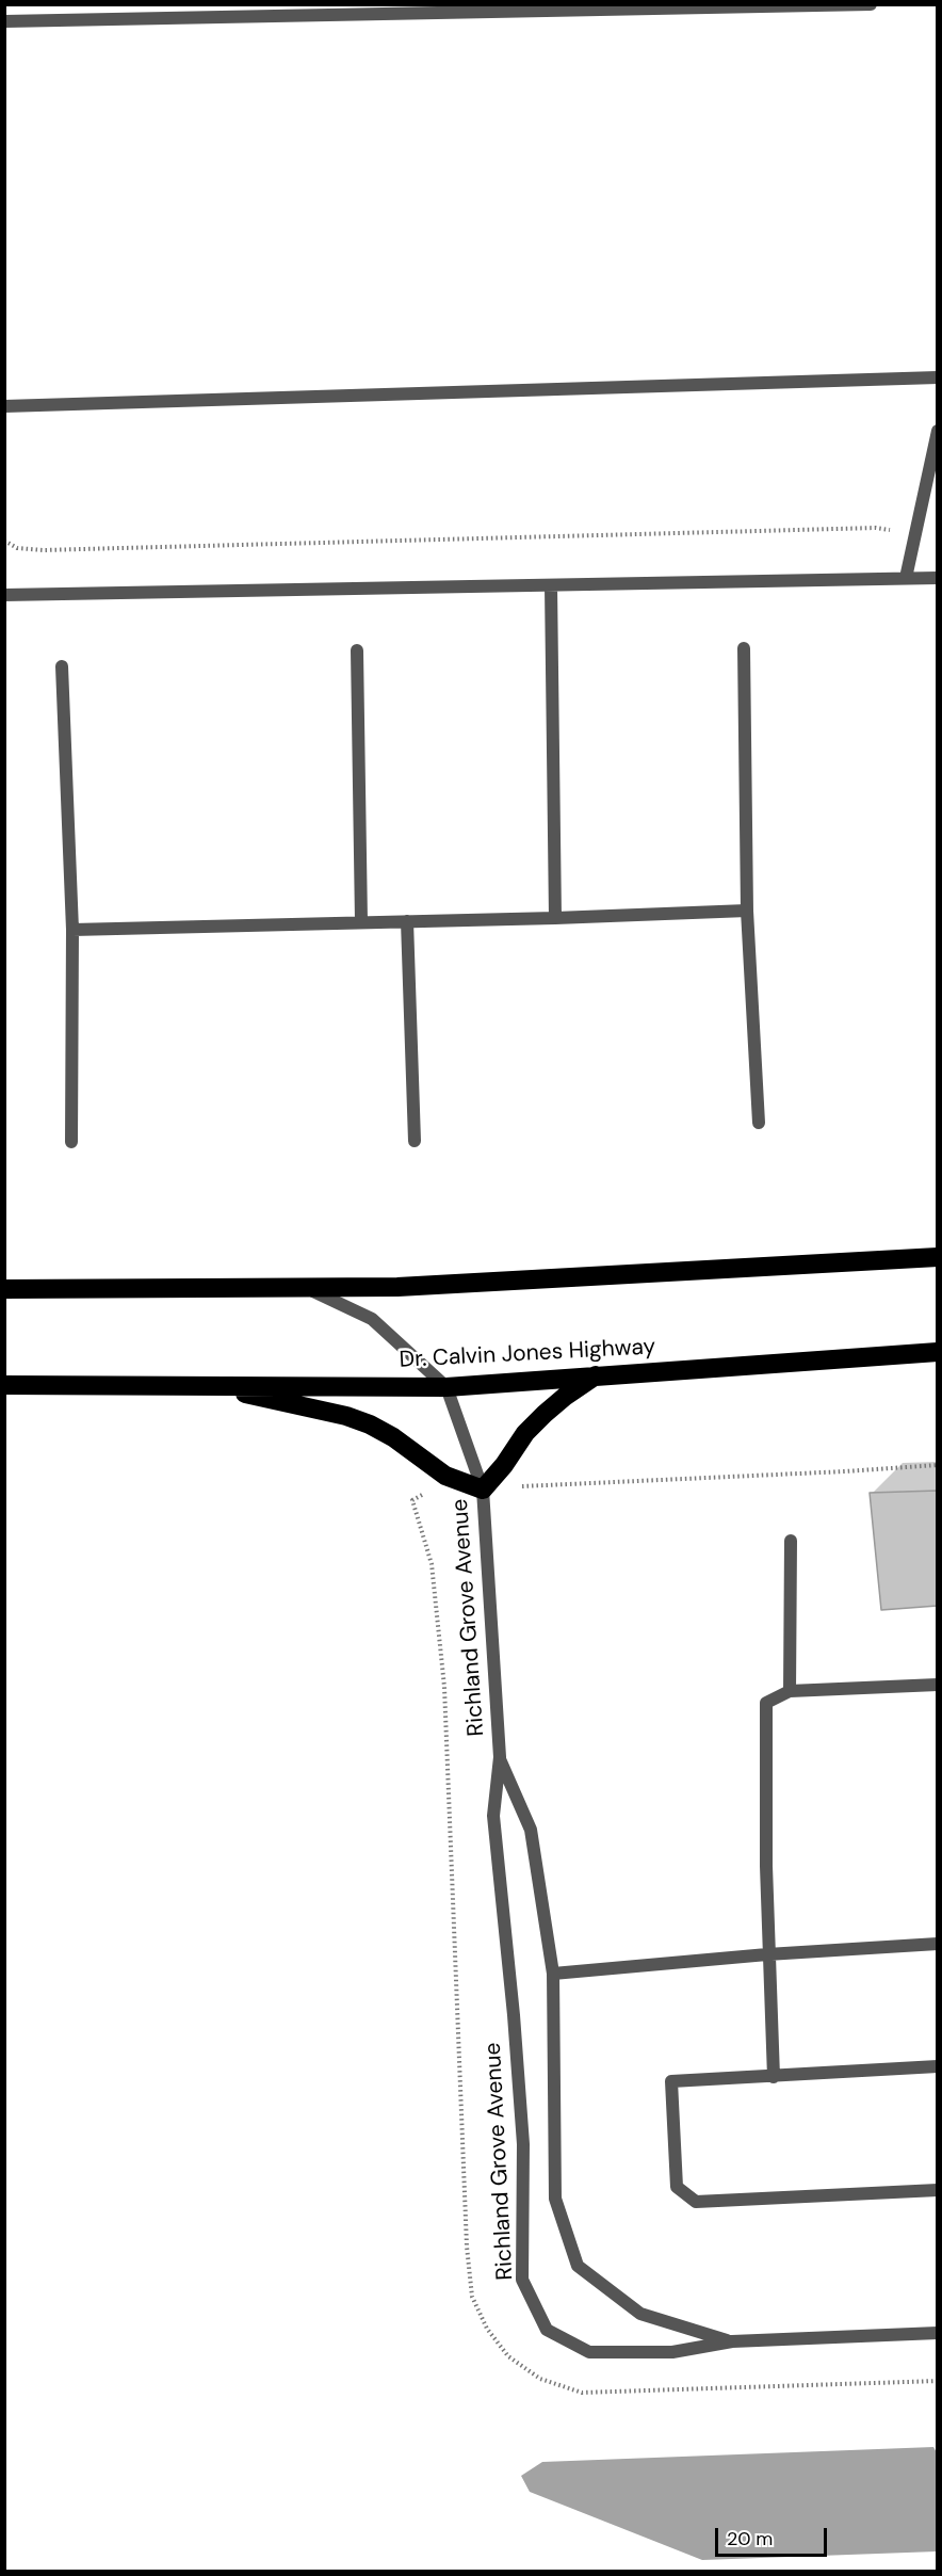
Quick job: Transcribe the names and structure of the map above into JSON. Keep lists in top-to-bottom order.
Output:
{
  "streets": {
    "highway": ["Dr. Calvin Jones Highway"],
    "street": ["Richland Grove Avenue"]
  },
  "crossings": [
    ["Dr. Calvin Jones Highway", "Richland Grove Avenue"]
  ],
  "scale_bar": "20 m"
}
